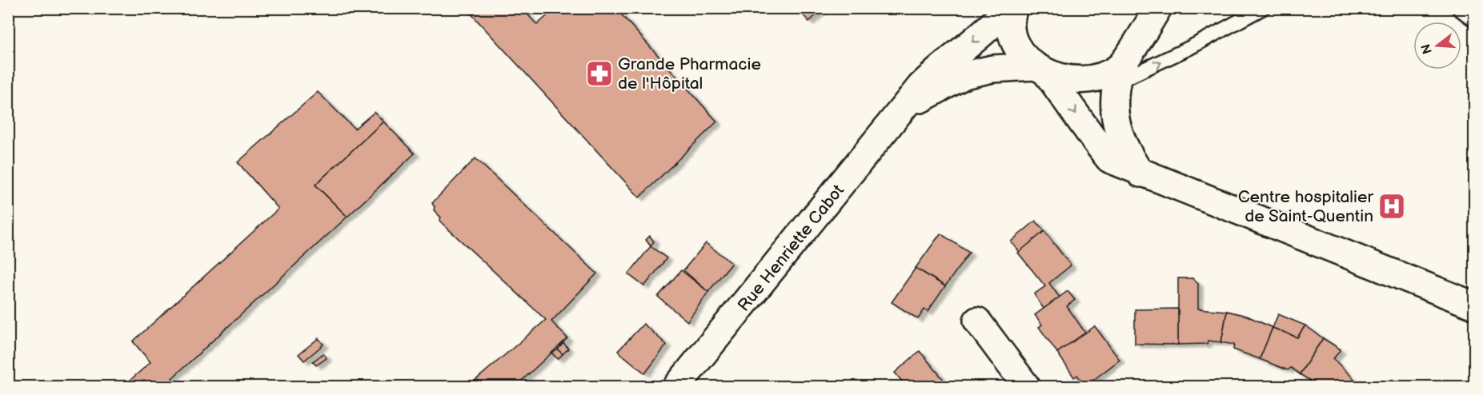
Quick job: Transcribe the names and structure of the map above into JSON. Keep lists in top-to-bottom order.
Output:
{
  "streets": {
    "street": ["Rue Henriette Cabot"]
  },
  "places": {
    "pharmacy": ["Grande Pharmacie de l'Hôpital"],
    "hospital": ["Centre hospitalier de Saint-Quentin"]
  },
  "north": "left"
}
